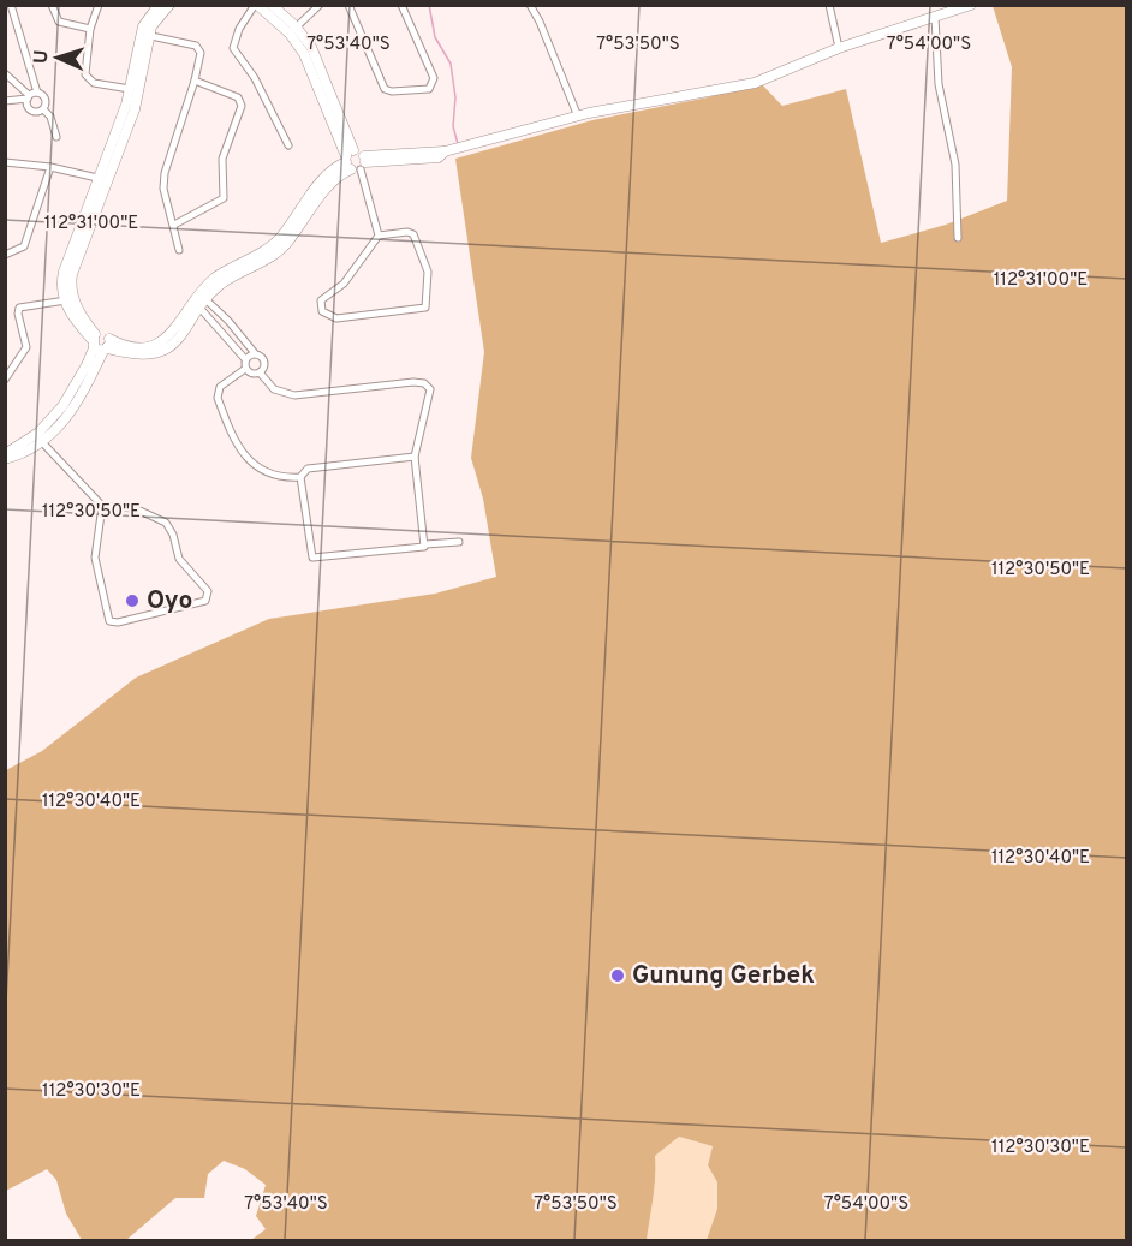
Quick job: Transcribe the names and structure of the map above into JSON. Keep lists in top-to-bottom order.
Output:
{
  "places": ["Oyo", "Gunung Gerbek"],
  "north": "left",
  "coordinates": [
    "7°53'40\"S",
    "7°53'50\"S",
    "7°54'00\"S",
    "112°31'00\"E",
    "112°30'50\"E",
    "112°30'40\"E",
    "112°30'30\"E"
  ]
}
